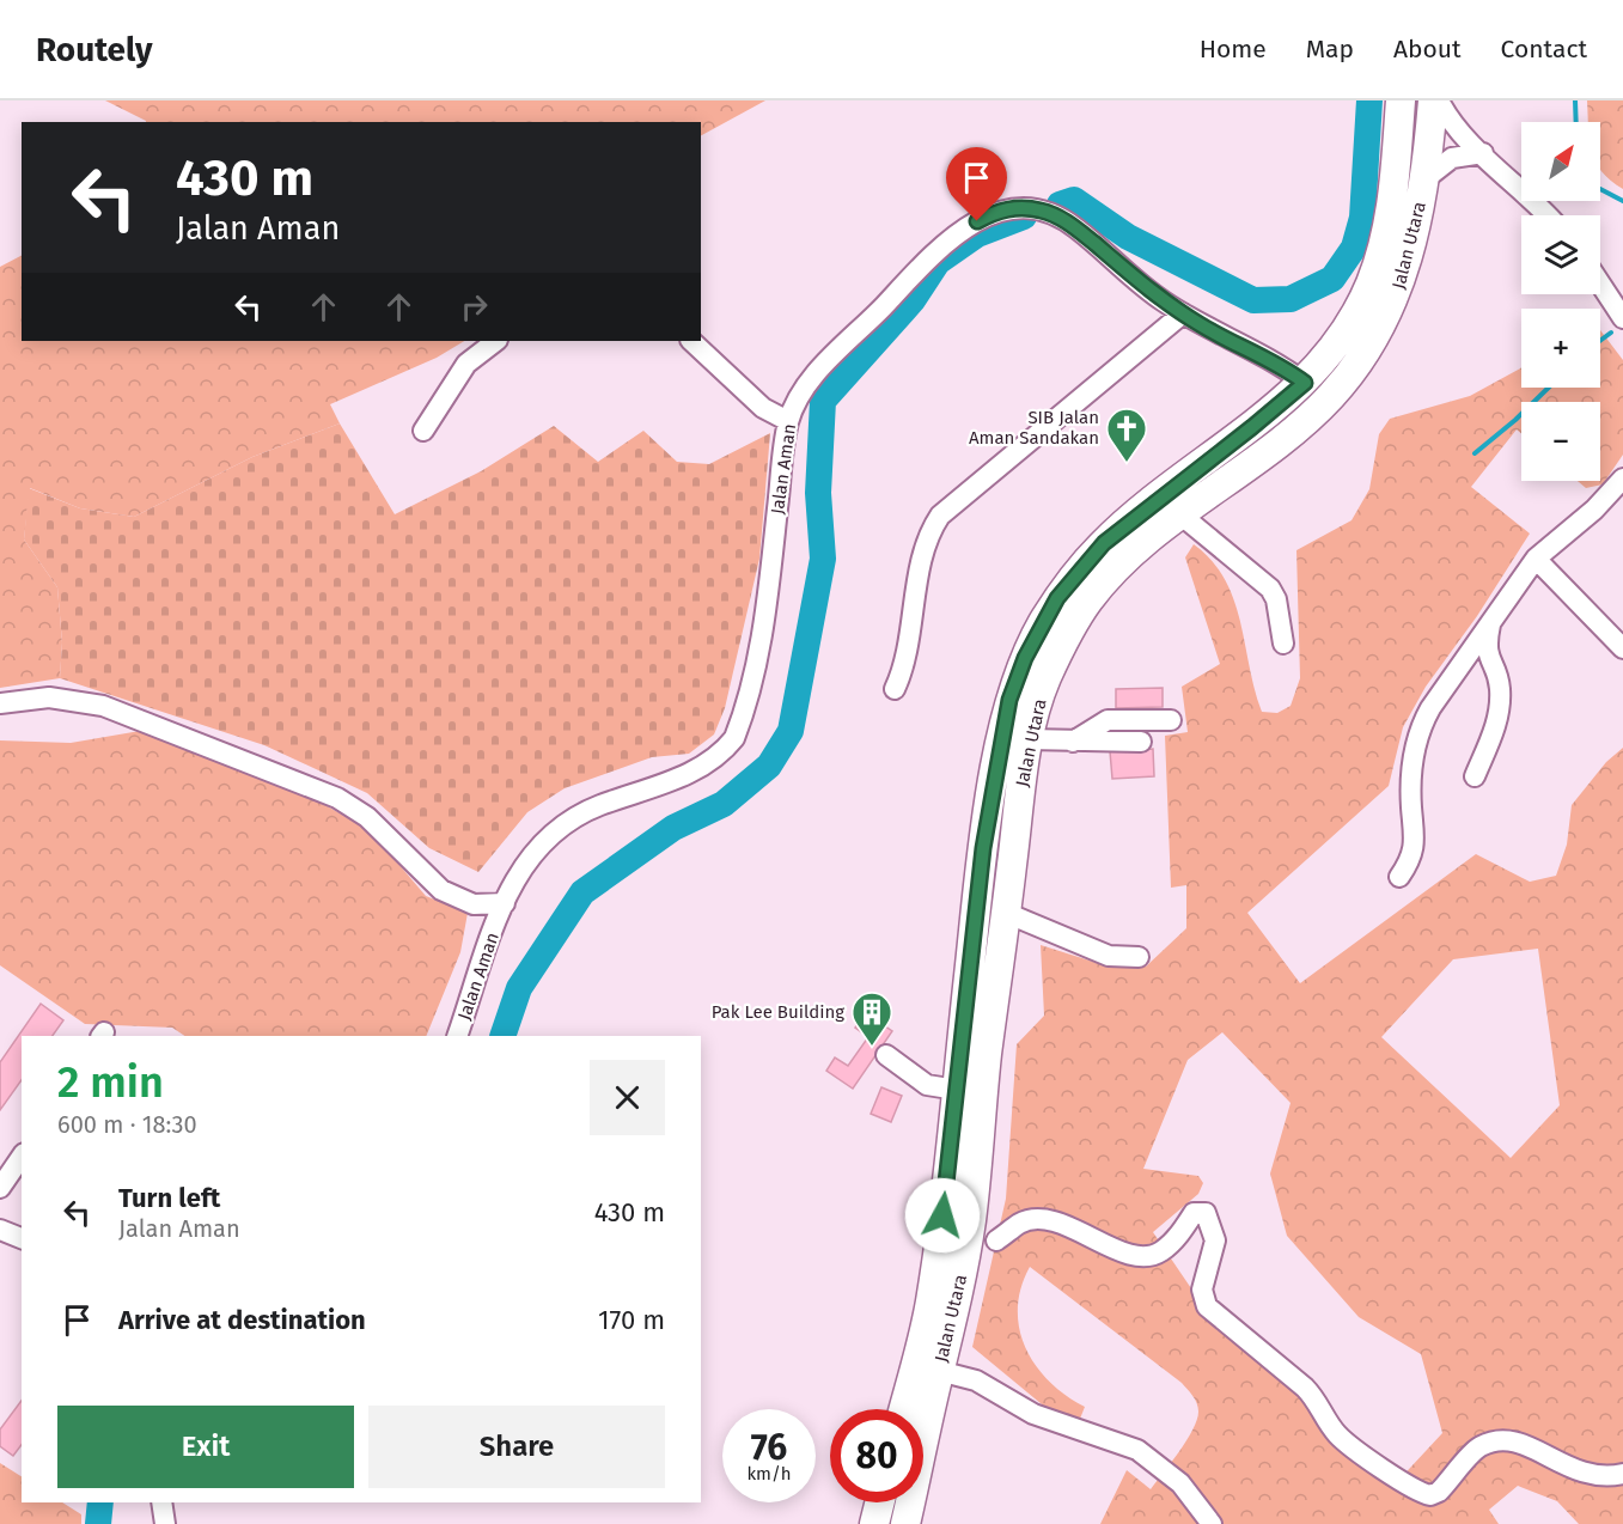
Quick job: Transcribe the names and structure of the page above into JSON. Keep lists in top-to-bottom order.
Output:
{
  "streets": {
    "highway": ["Jalan Utara"],
    "street": ["Jalan Aman"]
  },
  "crossings": [
    ["Jalan Utara", "Jalan Aman"]
  ],
  "places": {
    "church": ["SIB Jalan Aman Sandakan"],
    "building": ["Pak Lee Building"]
  },
  "north": "top right",
  "page": {
    "header": "Routely",
    "nav": [
      "Home",
      "Map",
      "About",
      "Contact"
    ],
    "map_buttons": ["+", "−"],
    "turn": ["430 m", "Jalan Aman"],
    "heading": ["2 min", "600 m · 18:30"],
    "list": [
      {
        "name": "Turn left",
        "note": "Jalan Aman",
        "value": "430 m"
      },
      {
        "name": "Arrive at destination",
        "value": "170 m"
      }
    ],
    "buttons": ["Exit", "Share"],
    "speed": "76 km/h",
    "limit": "80"
  }
}
